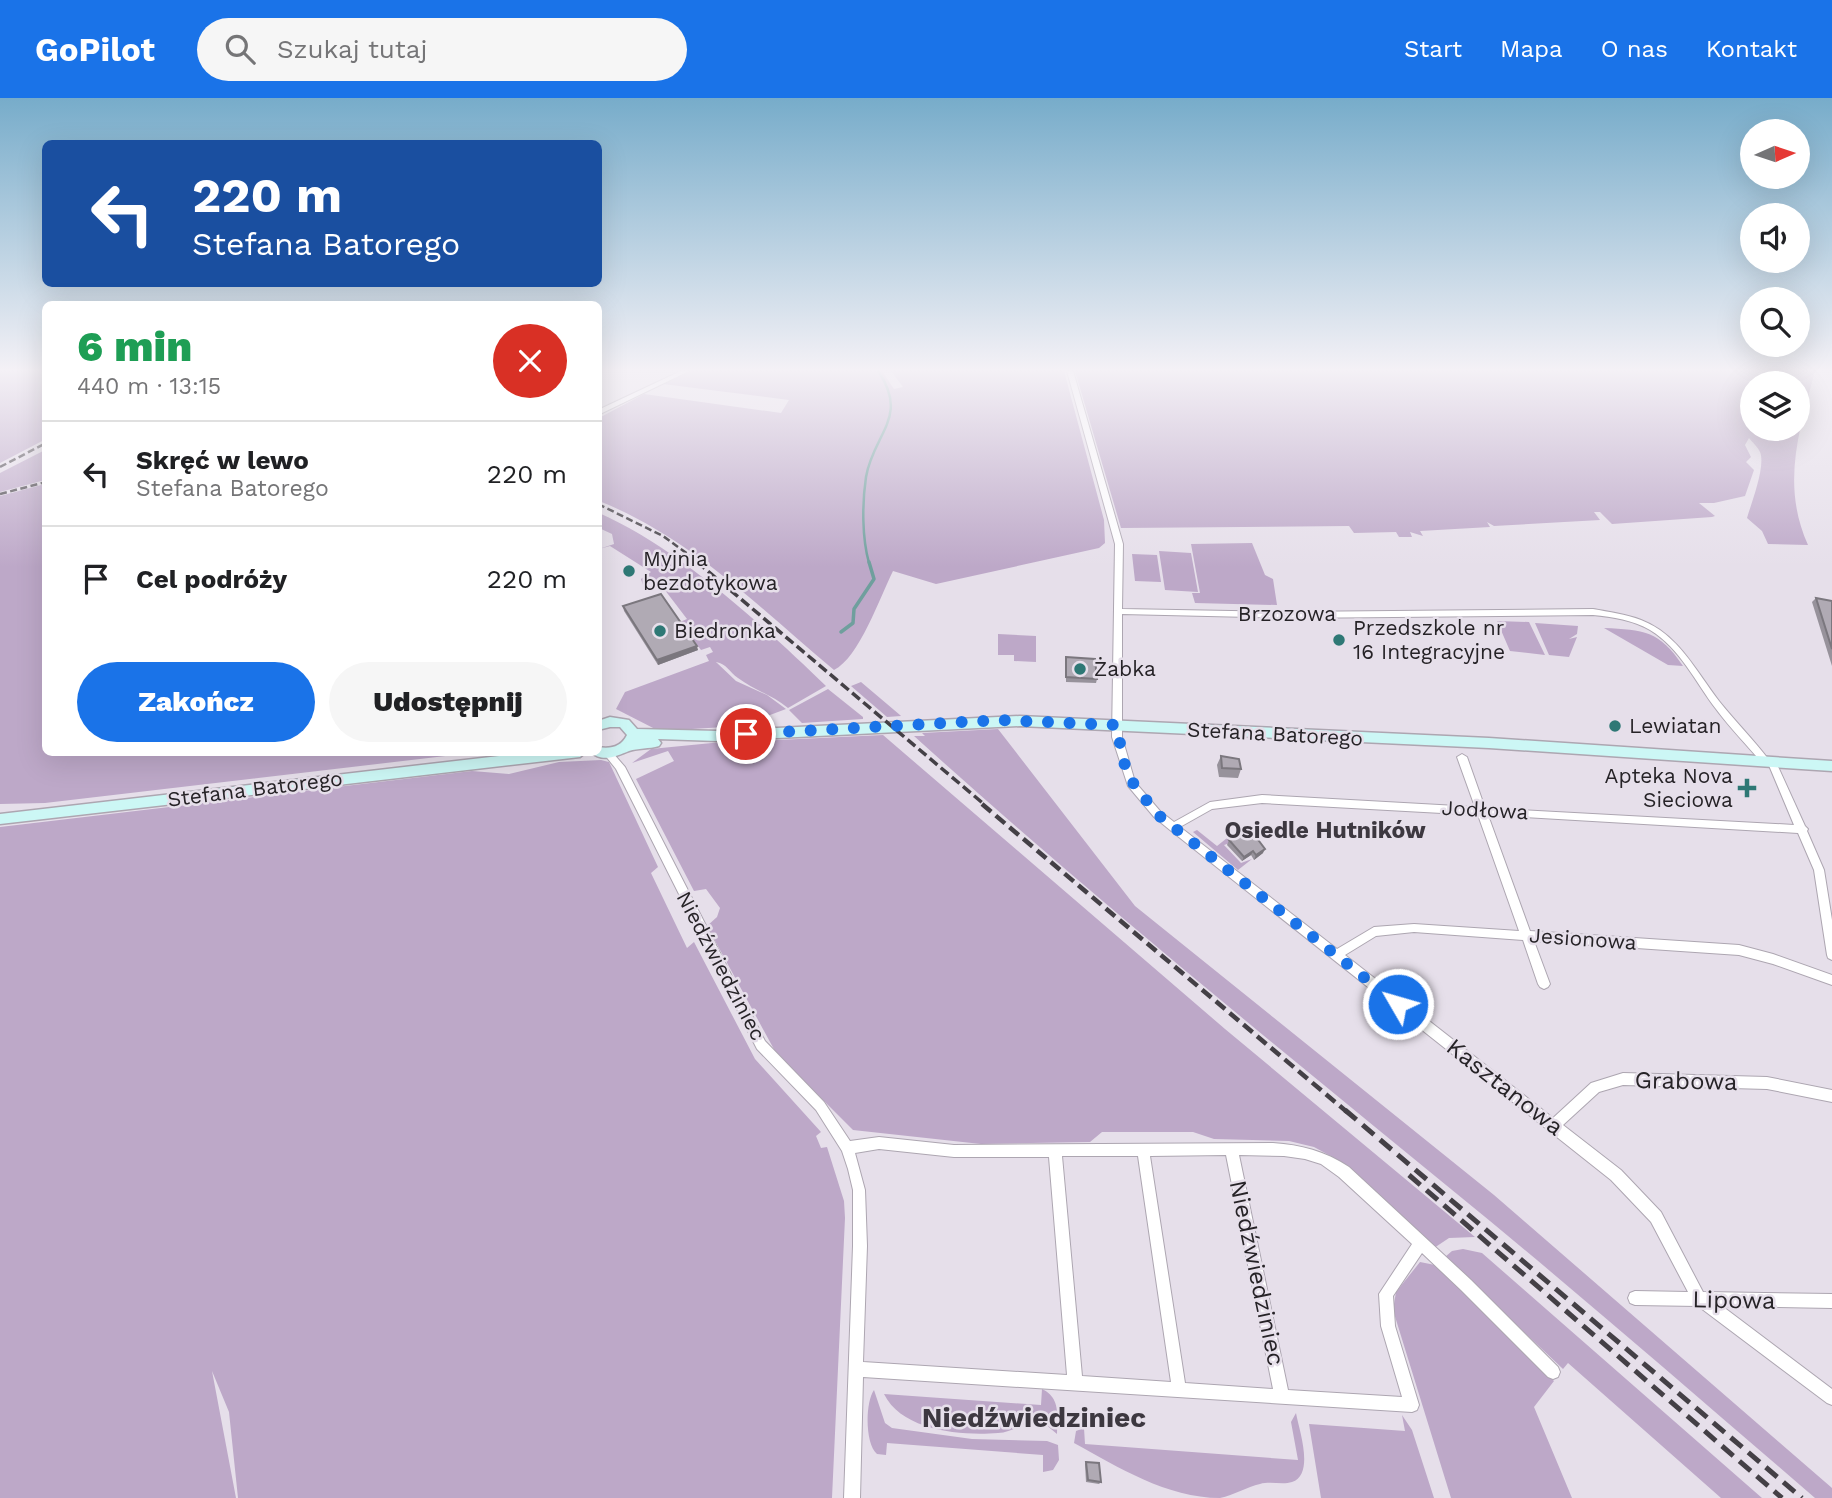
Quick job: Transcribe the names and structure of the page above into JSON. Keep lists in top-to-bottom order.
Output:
{
  "streets": {
    "street": [
      "Brzozowa",
      "Stefana Batorego",
      "Jodłowa",
      "Jesionowa",
      "Niedźwiedziniec",
      "Grabowa",
      "Kasztanowa",
      "Lipowa"
    ]
  },
  "crossings": [
    ["Brzozowa", "Stefana Batorego"],
    ["Brzozowa", "Jodłowa"],
    ["Stefana Batorego", "Niedźwiedziniec"],
    ["Stefana Batorego", "Kasztanowa"],
    ["Jodłowa", "Kasztanowa"],
    ["Jesionowa", "Kasztanowa"],
    ["Grabowa", "Kasztanowa"],
    ["Kasztanowa", "Lipowa"]
  ],
  "districts": ["Osiedle Hutników", "Niedźwiedziniec"],
  "places": {
    "other": [
      "Myjnia bezdotykowa",
      "Biedronka",
      "Przedszkole nr 16 Integracyjne",
      "Żabka",
      "Lewiatan"
    ],
    "health": ["Apteka Nova Sieciowa"]
  },
  "north": "right",
  "page": {
    "header": "GoPilot",
    "search": "Szukaj tutaj",
    "nav": [
      "Start",
      "Mapa",
      "O nas",
      "Kontakt"
    ],
    "turn": ["220 m", "Stefana Batorego"],
    "heading": ["6 min", "440 m · 13:15"],
    "list": [
      {
        "name": "Skręć w lewo",
        "note": "Stefana Batorego",
        "value": "220 m"
      },
      {
        "name": "Cel podróży",
        "value": "220 m"
      }
    ],
    "buttons": ["Zakończ", "Udostępnij"]
  }
}
